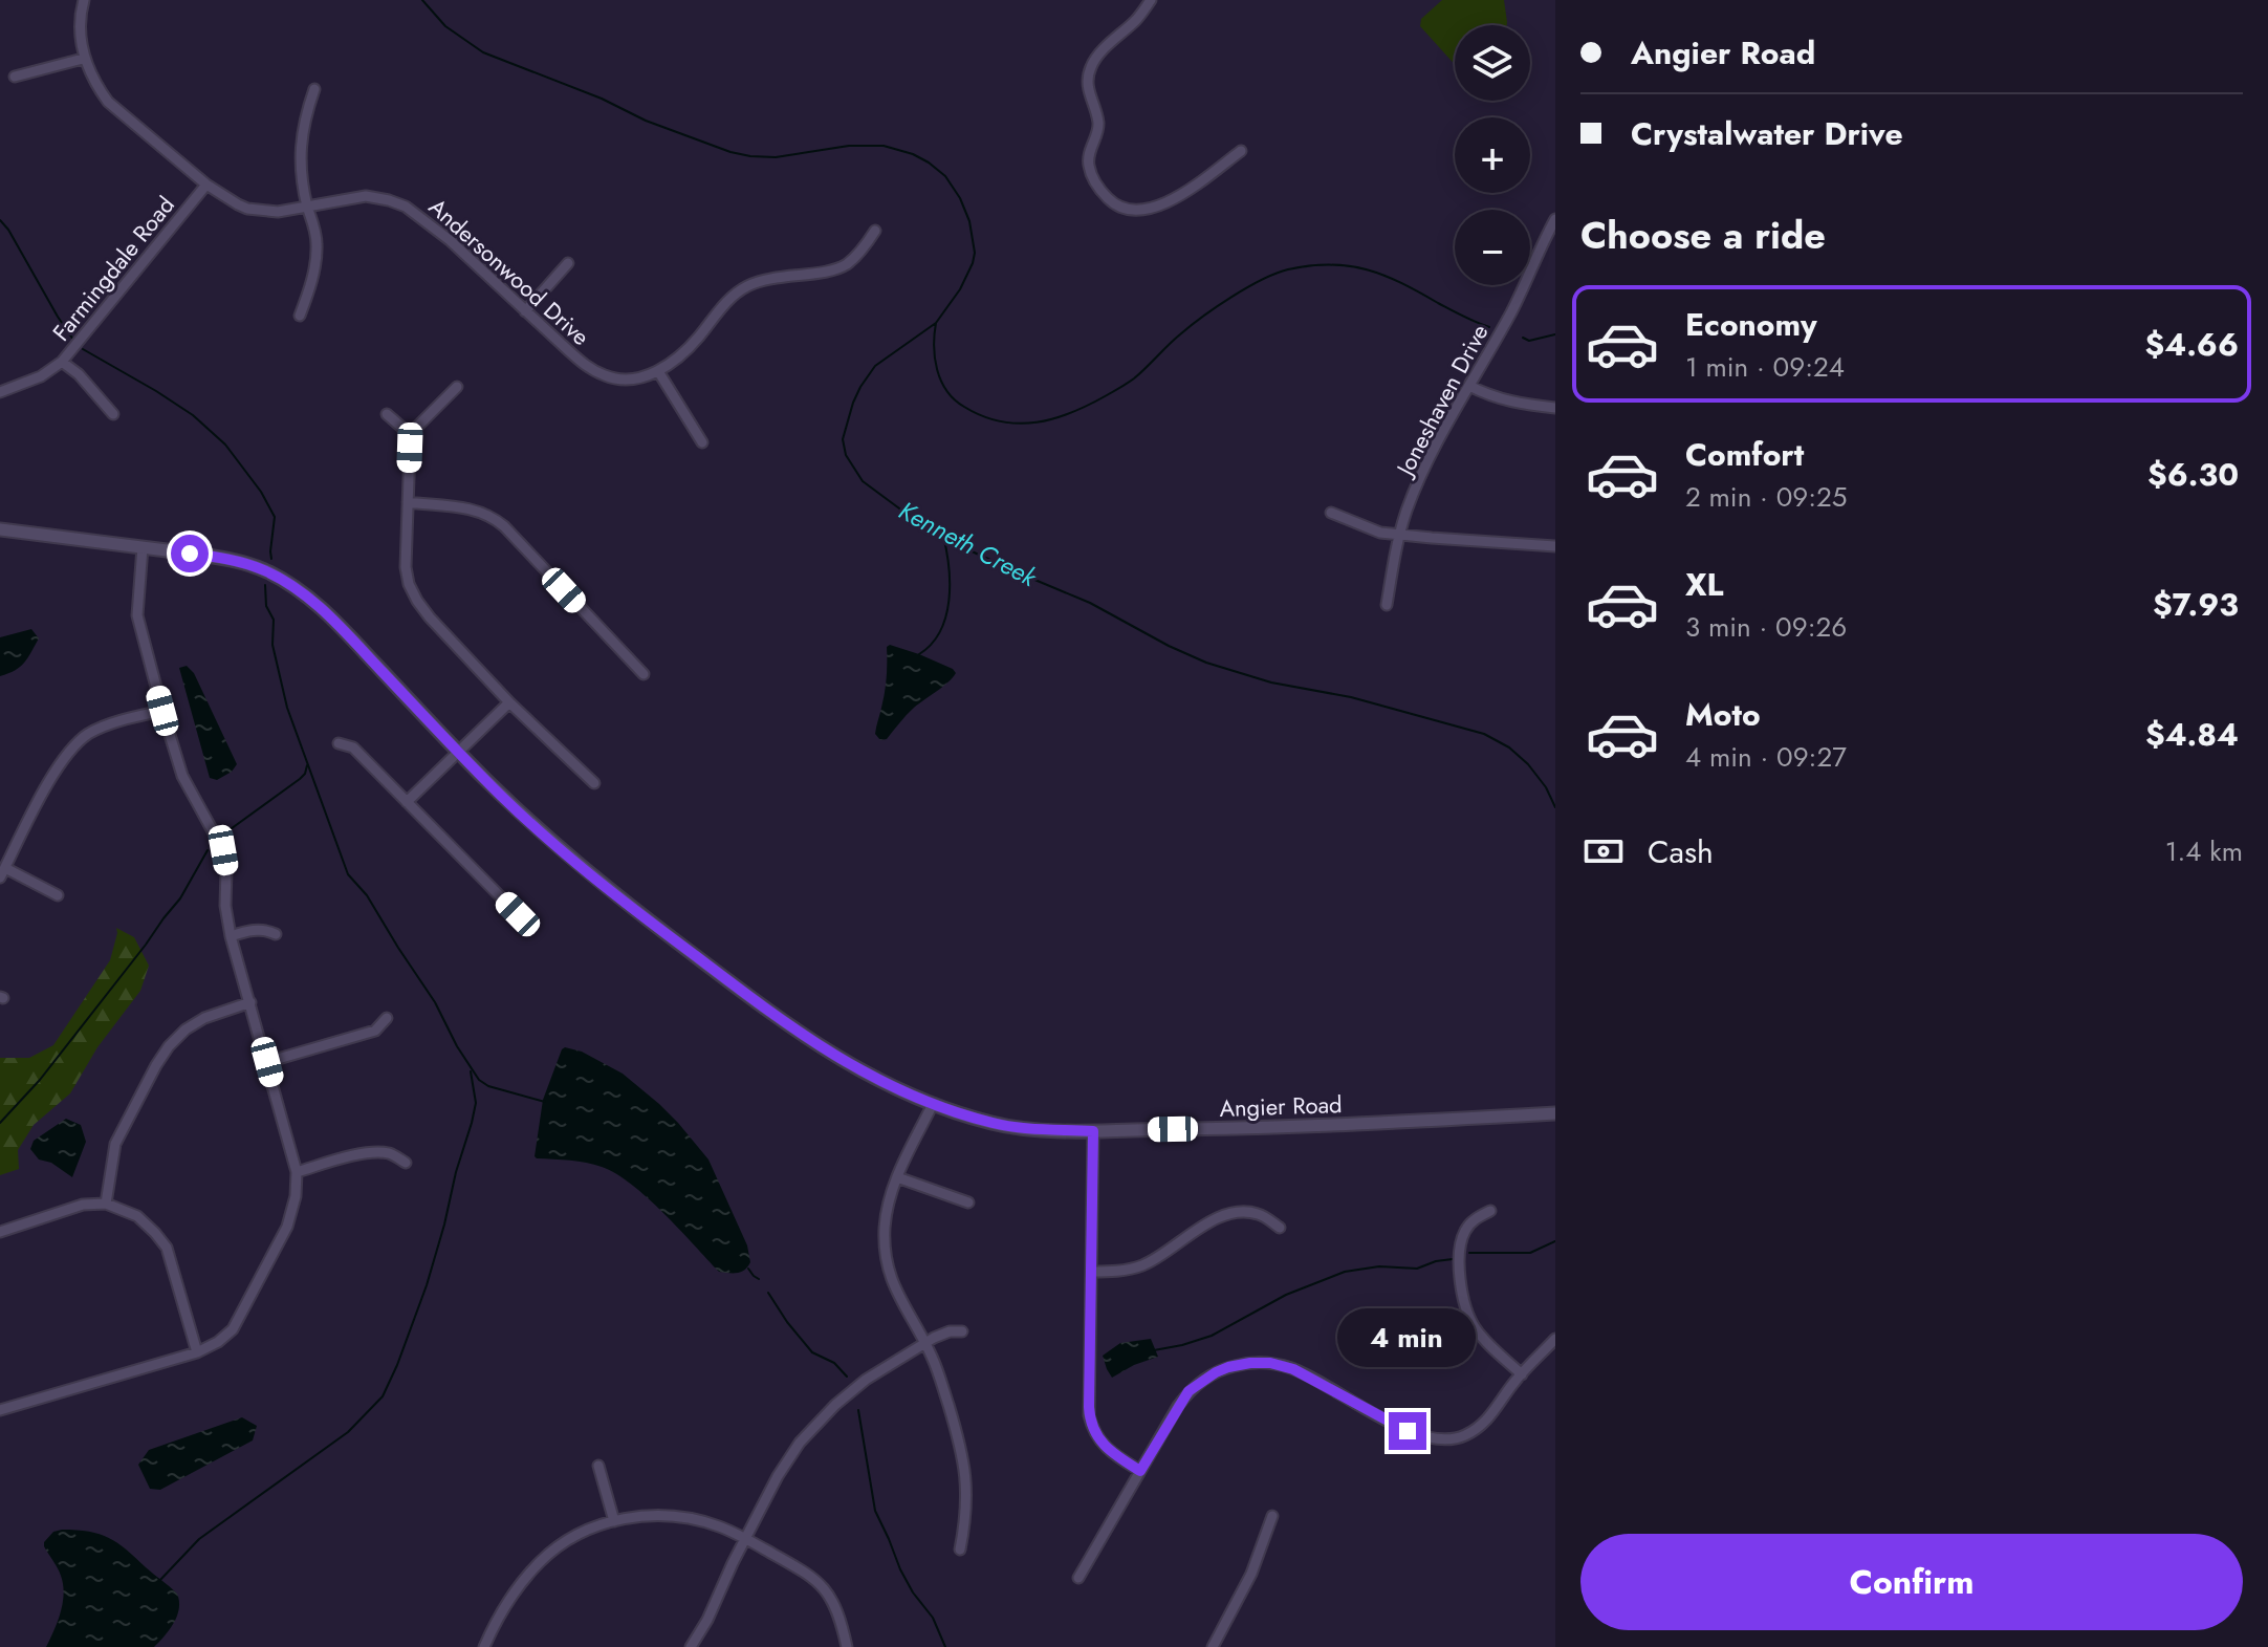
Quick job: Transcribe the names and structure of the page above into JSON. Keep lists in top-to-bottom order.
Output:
{
  "streets": {
    "street": [
      "Farmingdale Road",
      "Andersonwood Drive",
      "Joneshaven Drive",
      "Angier Road"
    ]
  },
  "crossings": [
    ["Farmingdale Road", "Andersonwood Drive"]
  ],
  "water": ["Kenneth Creek"],
  "page": {
    "banner": ["Angier Road", "Crystalwater Drive"],
    "map_buttons": ["+", "−"],
    "heading": "Choose a ride",
    "list": [
      {
        "name": "Economy",
        "note": "1 min · 09:24",
        "value": "$4.66"
      },
      {
        "name": "Comfort",
        "note": "2 min · 09:25",
        "value": "$6.30"
      },
      {
        "name": "XL",
        "note": "3 min · 09:26",
        "value": "$7.93"
      },
      {
        "name": "Moto",
        "note": "4 min · 09:27",
        "value": "$4.84"
      }
    ],
    "pay": ["Cash", "1.4 km"],
    "bubble": "4 min",
    "buttons": "Confirm"
  }
}
